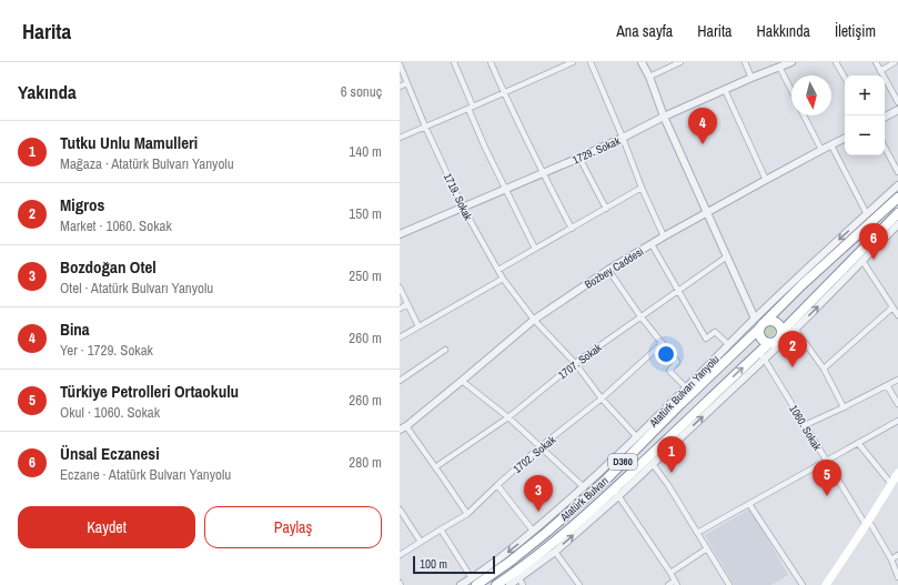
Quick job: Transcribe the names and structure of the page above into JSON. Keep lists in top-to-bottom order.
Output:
{
  "streets": {
    "highway": ["D360", "Atatürk Bulvarı"],
    "street": [
      "1729. Sokak",
      "1719. Sokak",
      "Bozbey Caddesi",
      "1707. Sokak",
      "Atatürk Bulvarı Yanyolu",
      "1060. Sokak",
      "1702. Sokak"
    ]
  },
  "crossings": [
    ["1729. Sokak", "1719. Sokak"],
    ["1719. Sokak", "Bozbey Caddesi"],
    ["1719. Sokak", "1707. Sokak"],
    ["1719. Sokak", "Atatürk Bulvarı Yanyolu"],
    ["1719. Sokak", "1702. Sokak"],
    ["Atatürk Bulvarı Yanyolu", "Atatürk Bulvarı"],
    ["1060. Sokak", "Atatürk Bulvarı"]
  ],
  "scale_bar": "100 m",
  "north": "bottom",
  "page": {
    "header": "Harita",
    "nav": [
      "Ana sayfa",
      "Harita",
      "Hakkında",
      "İletişim"
    ],
    "heading": ["Yakında", "6 sonuç"],
    "map_buttons": ["+", "−"],
    "pins": [
      "4",
      "6",
      "2",
      "1",
      "5",
      "3"
    ],
    "list": [
      {
        "mark": "1",
        "name": "Tutku Unlu Mamulleri",
        "note": "Mağaza · Atatürk Bulvarı Yanyolu",
        "value": "140 m"
      },
      {
        "mark": "2",
        "name": "Migros",
        "note": "Market · 1060. Sokak",
        "value": "150 m"
      },
      {
        "mark": "3",
        "name": "Bozdoğan Otel",
        "note": "Otel · Atatürk Bulvarı Yanyolu",
        "value": "250 m"
      },
      {
        "mark": "4",
        "name": "Bina",
        "note": "Yer · 1729. Sokak",
        "value": "260 m"
      },
      {
        "mark": "5",
        "name": "Türkiye Petrolleri Ortaokulu",
        "note": "Okul · 1060. Sokak",
        "value": "260 m"
      },
      {
        "mark": "6",
        "name": "Ünsal Eczanesi",
        "note": "Eczane · Atatürk Bulvarı Yanyolu",
        "value": "280 m"
      }
    ],
    "buttons": ["Kaydet", "Paylaş"],
    "scale": "100 m"
  }
}
